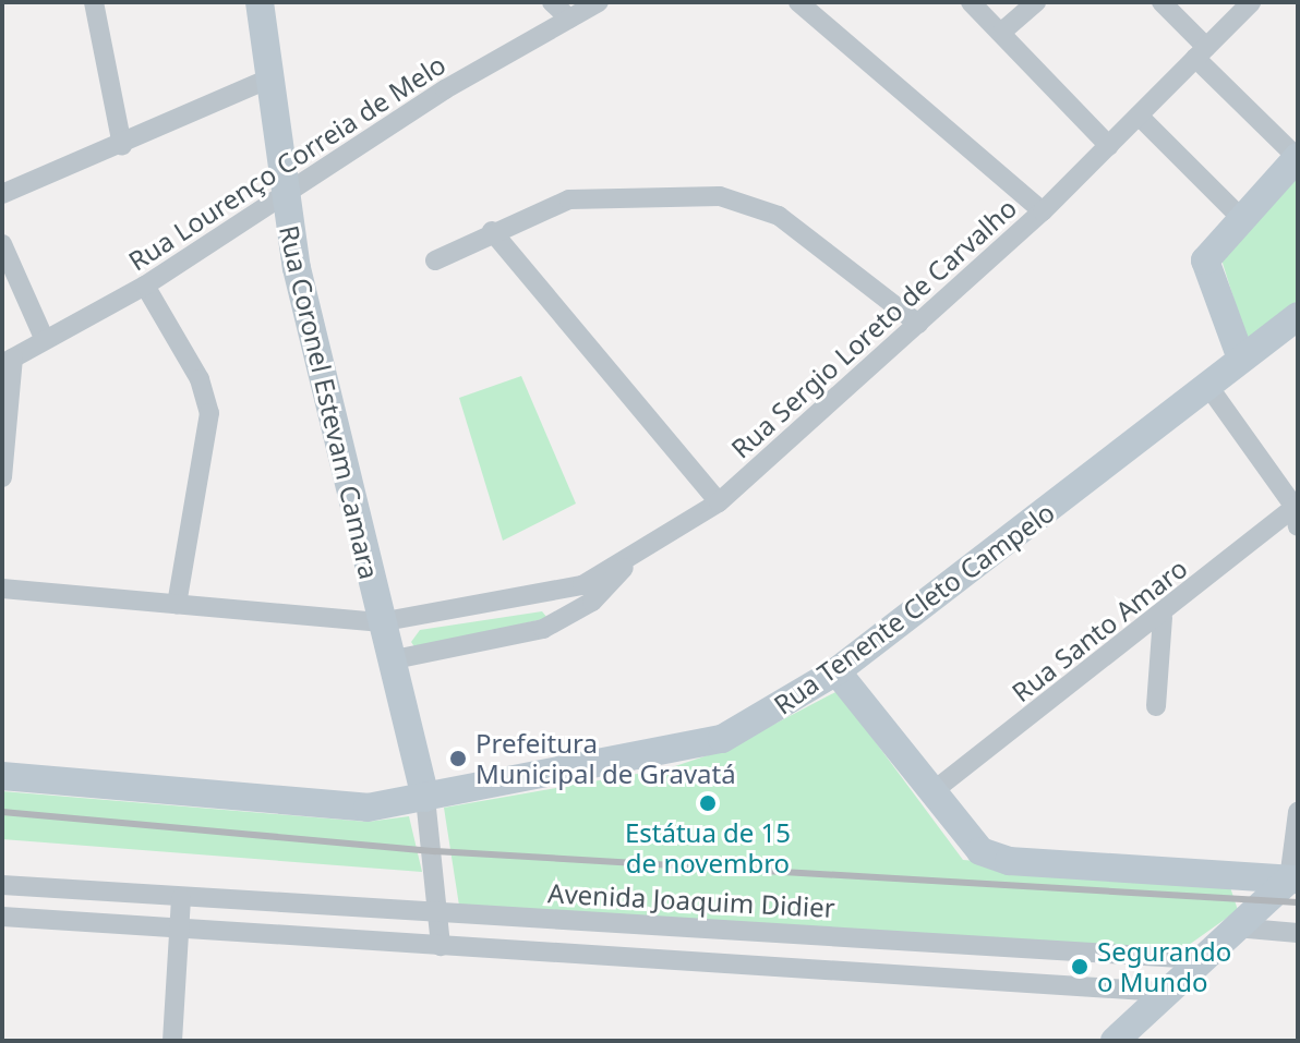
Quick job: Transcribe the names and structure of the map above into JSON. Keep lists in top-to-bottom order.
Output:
{
  "streets": {
    "main road": ["Rua Coronel Estevam Camara", "Rua Tenente Cleto Campelo"],
    "street": [
      "Rua Lourenço Correia de Melo",
      "Rua Sergio Loreto de Carvalho",
      "Rua Santo Amaro",
      "Avenida Joaquim Didier"
    ]
  },
  "crossings": [
    ["Rua Lourenço Correia de Melo", "Rua Coronel Estevam Camara"],
    ["Rua Sergio Loreto de Carvalho", "Rua Coronel Estevam Camara"],
    ["Rua Coronel Estevam Camara", "Rua Tenente Cleto Campelo"]
  ],
  "places": ["Prefeitura Municipal de Gravatá", "Estátua de 15 de novembro", "Segurando o Mundo"]
}
